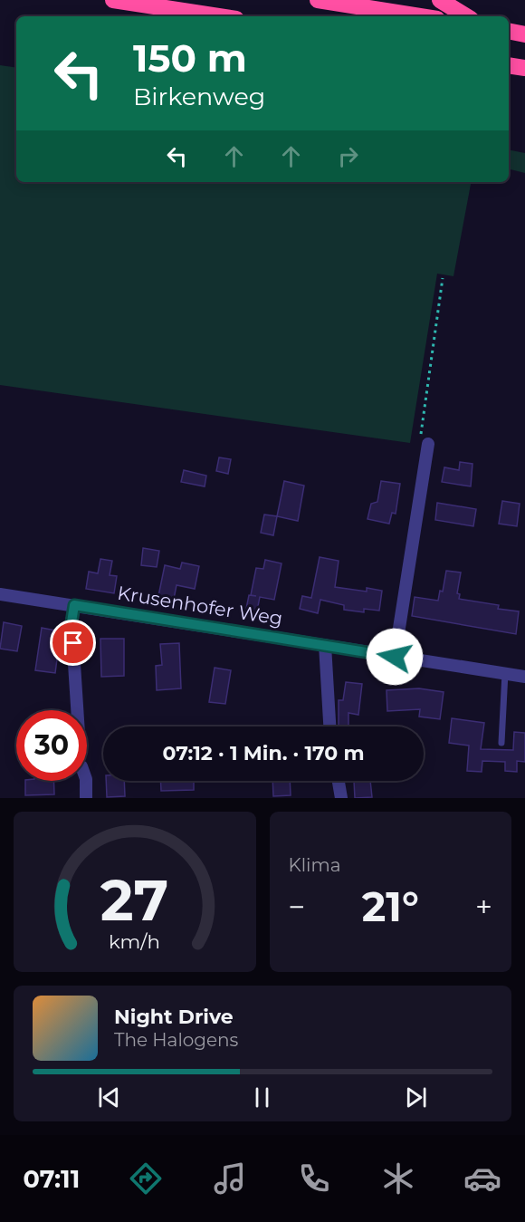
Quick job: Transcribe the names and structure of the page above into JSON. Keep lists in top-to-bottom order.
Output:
{
  "streets": {
    "street": ["Krusenhofer Weg"]
  },
  "page": {
    "turn": ["150 m", "Birkenweg"],
    "limit": "30",
    "trip": "07:12 · 1 Min. · 170 m",
    "tile": "Klima",
    "heat": ["−", "21°", "+"],
    "song": ["Night Drive", "The Halogens"],
    "tabs": "07:11",
    "gauge": ["27", "km/h"]
  }
}
